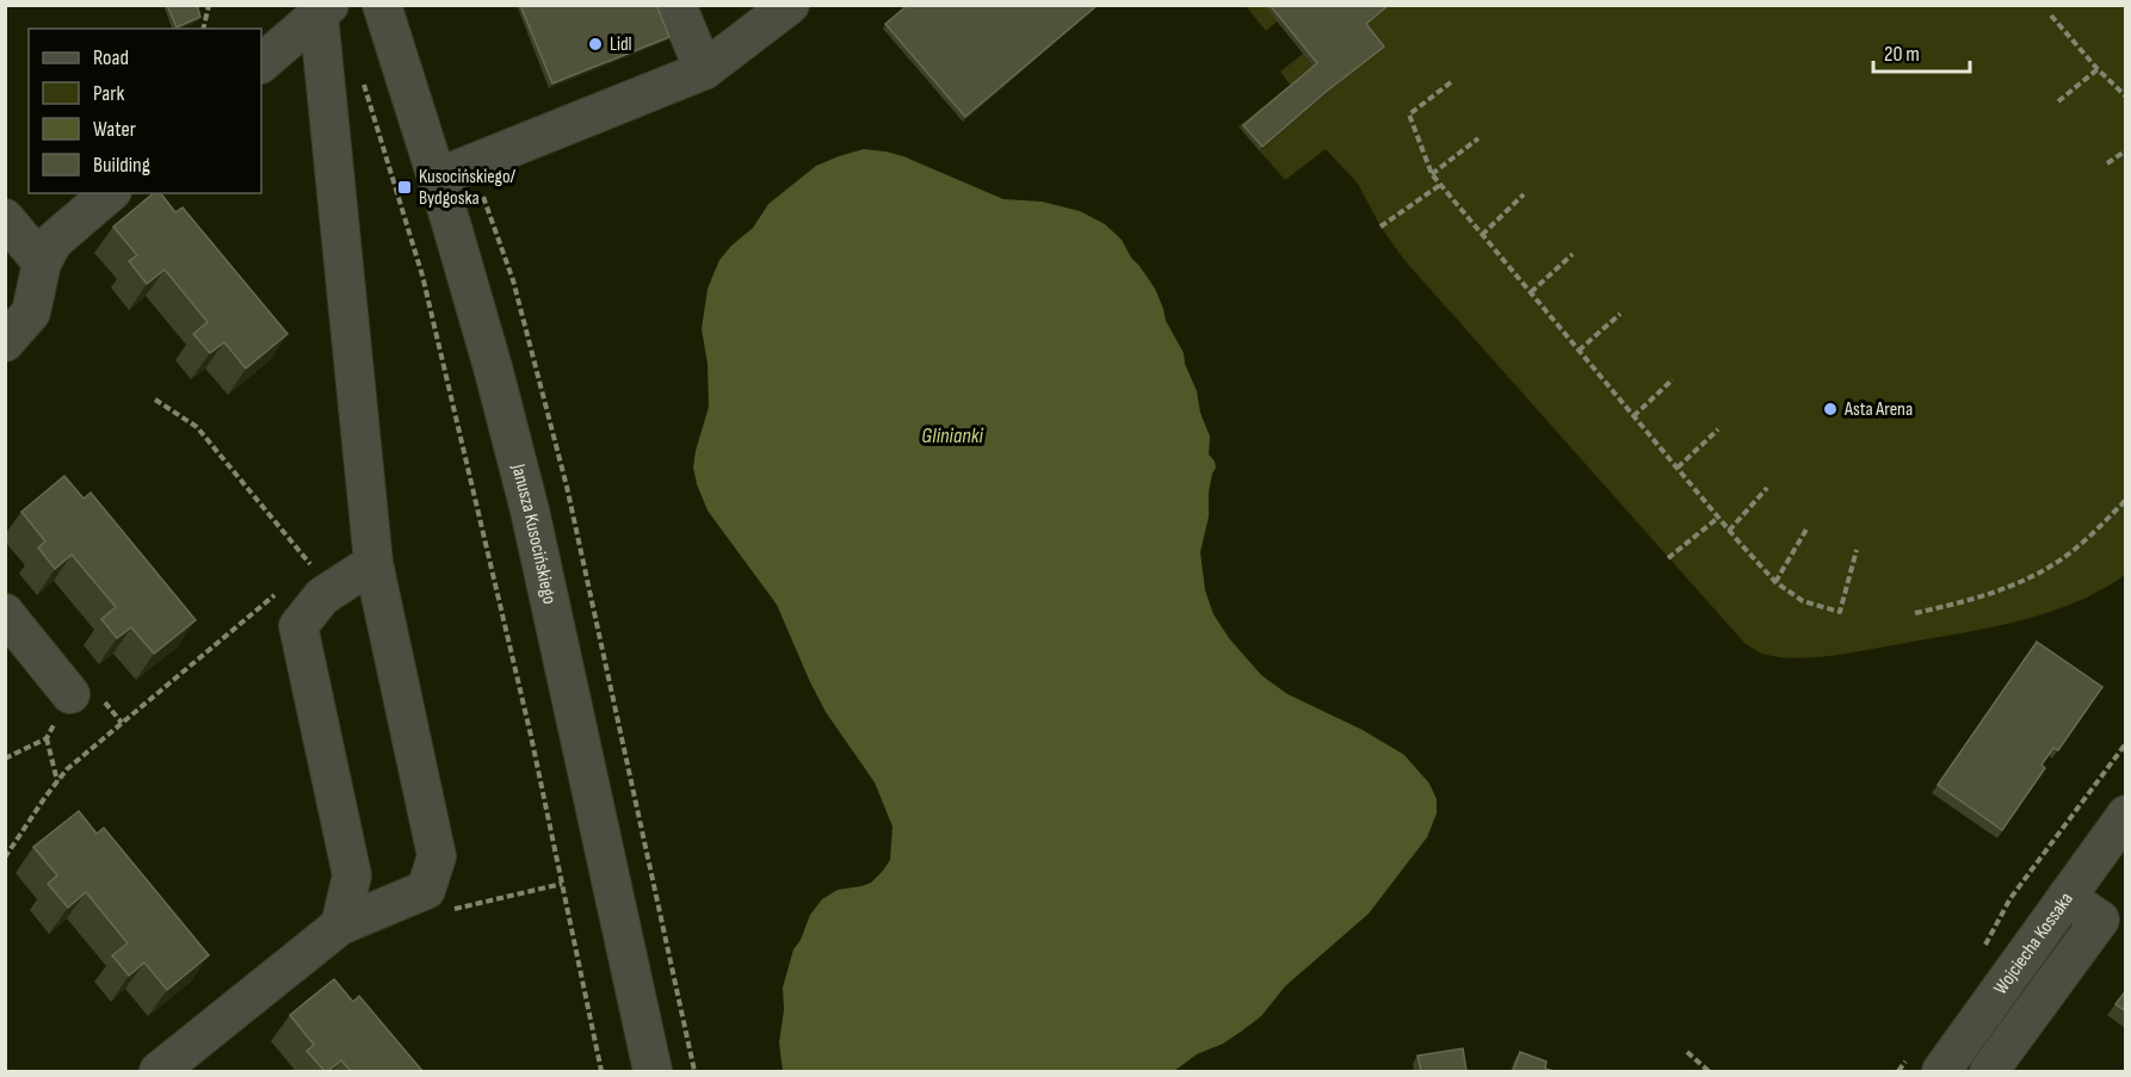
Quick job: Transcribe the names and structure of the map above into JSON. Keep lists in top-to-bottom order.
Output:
{
  "streets": {
    "street": ["Janusza Kusocińskiego", "Wojciecha Kossaka"]
  },
  "water": ["Glinianki"],
  "places": {
    "other": ["Lidl", "Asta Arena"],
    "transit": ["Kusocińskiego/ Bydgoska"]
  },
  "legend": [
    "Road",
    "Park",
    "Water",
    "Building"
  ],
  "scale_bar": "20 m"
}
